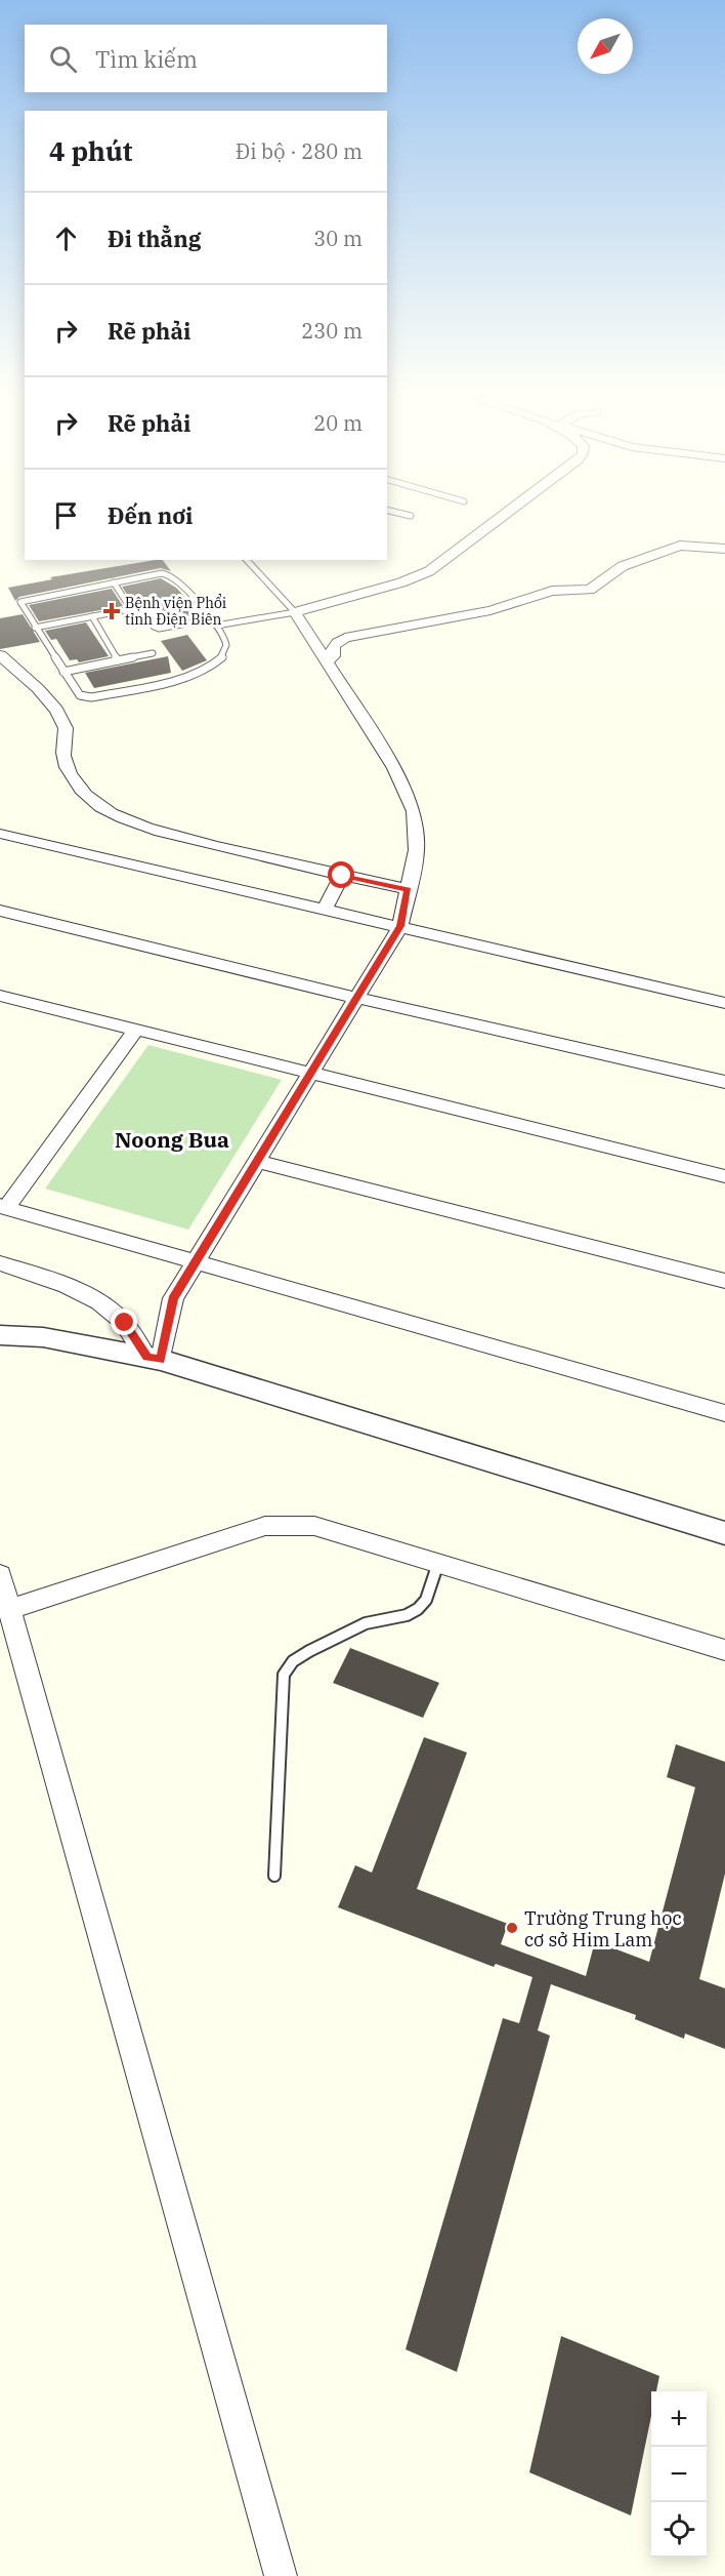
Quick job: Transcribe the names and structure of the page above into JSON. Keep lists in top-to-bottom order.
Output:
{
  "districts": ["Noong Bua"],
  "places": {
    "health": ["Bệnh viện Phổi tỉnh Điện Biên"],
    "other": ["Trường Trung học cơ sở Him Lam"]
  },
  "north": "bottom left",
  "page": {
    "search": "Tìm kiếm",
    "heading": ["4 phút", "Đi bộ · 280 m"],
    "list": [
      ["Đi thẳng", "30 m"],
      ["Rẽ phải", "230 m"],
      ["Rẽ phải", "20 m"],
      "Đến nơi"
    ],
    "map_buttons": ["+", "−"]
  }
}
